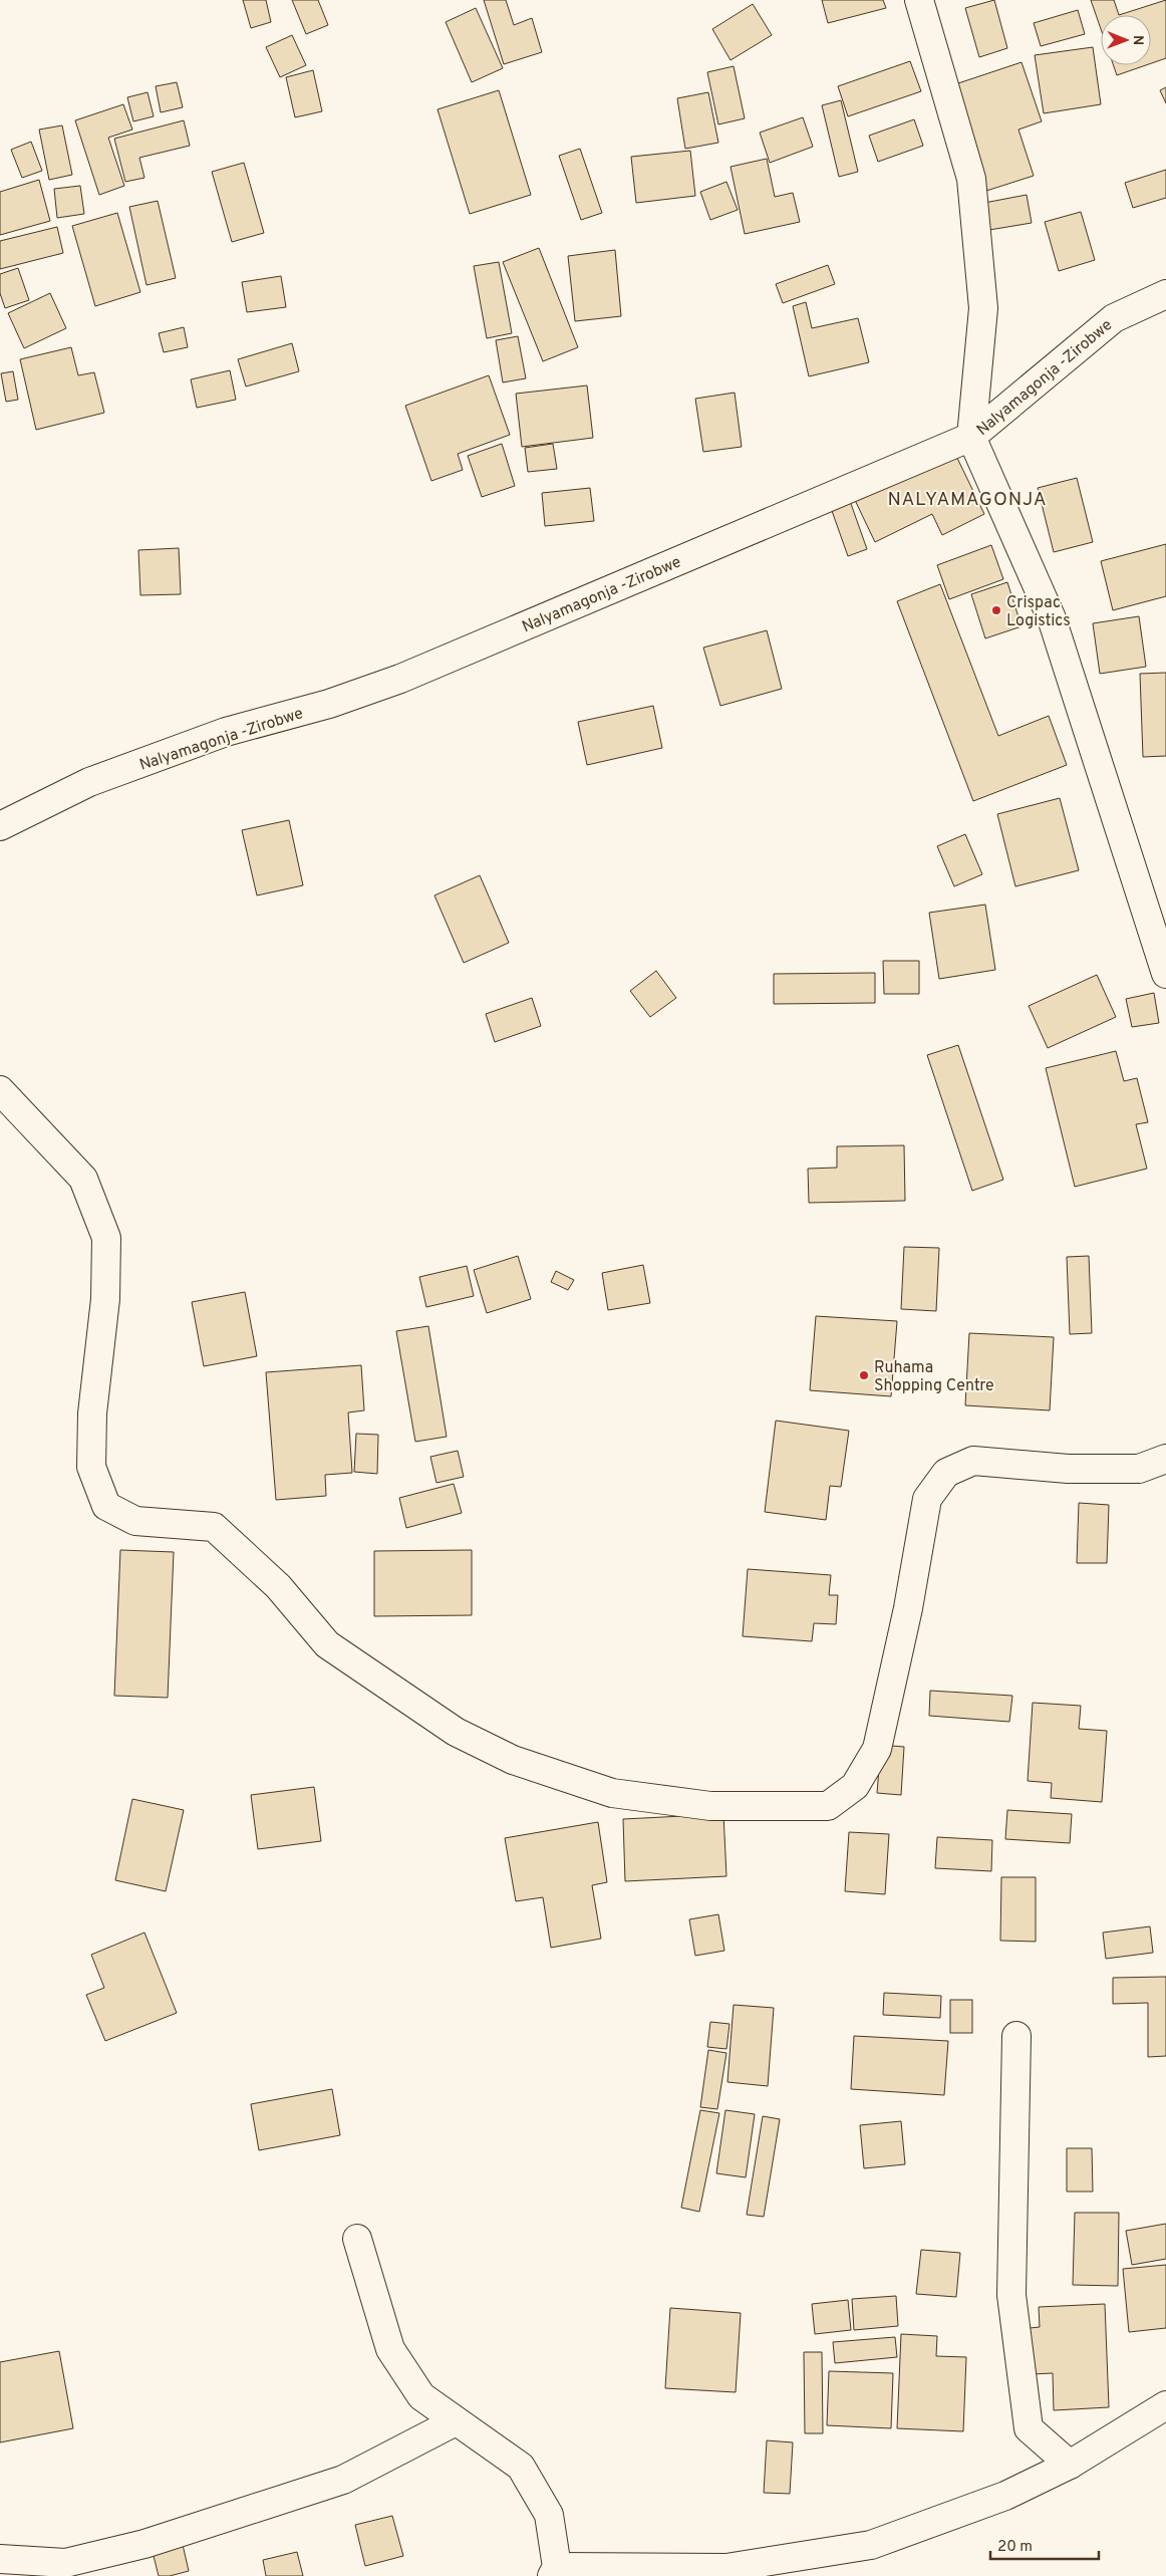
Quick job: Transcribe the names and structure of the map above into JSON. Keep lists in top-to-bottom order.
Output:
{
  "streets": {
    "street": ["Nalyamagonja -Zirobwe"]
  },
  "districts": ["NALYAMAGONJA"],
  "places": ["Crispac Logistics", "Ruhama Shopping Centre"],
  "scale_bar": "20 m",
  "north": "right"
}
